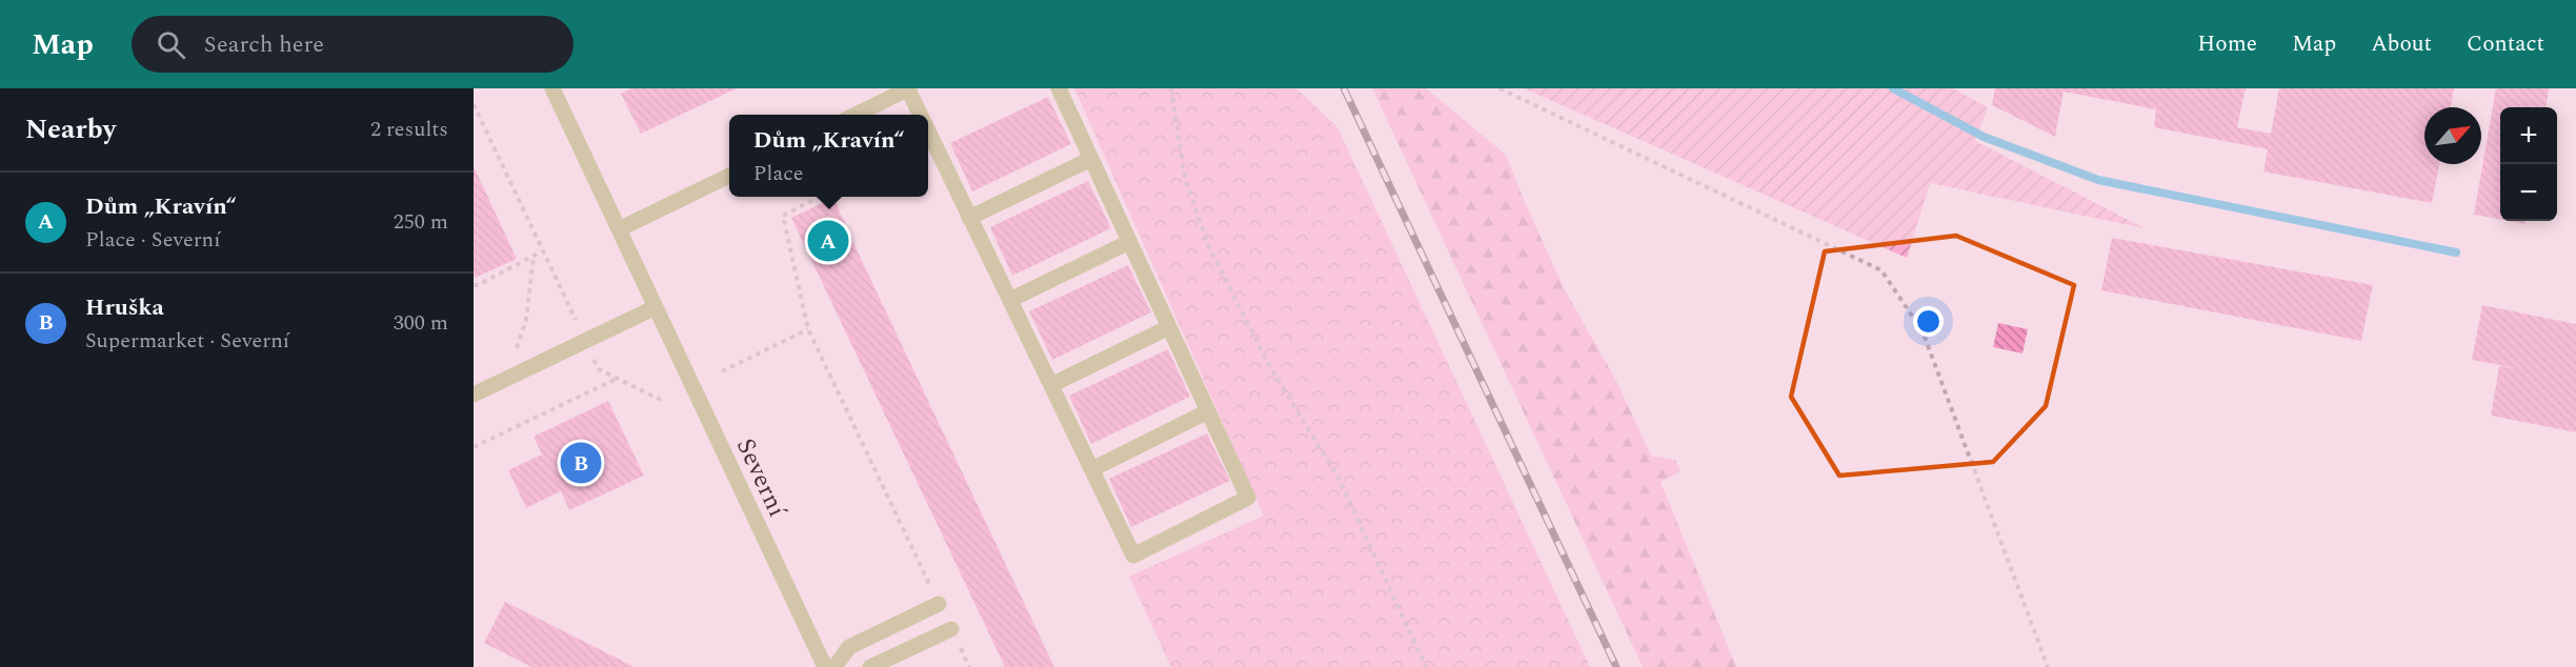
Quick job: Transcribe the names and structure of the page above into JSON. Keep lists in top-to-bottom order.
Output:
{
  "streets": {
    "street": ["Severní"]
  },
  "north": "top right",
  "page": {
    "header": "Map",
    "search": "Search here",
    "nav": [
      "Home",
      "Map",
      "About",
      "Contact"
    ],
    "heading": ["Nearby", "2 results"],
    "map_buttons": ["+", "−"],
    "popup": ["Dům „Kravín“", "Place"],
    "list": [
      {
        "mark": "A",
        "name": "Dům „Kravín“",
        "note": "Place · Severní",
        "value": "250 m"
      },
      {
        "mark": "B",
        "name": "Hruška",
        "note": "Supermarket · Severní",
        "value": "300 m"
      }
    ],
    "pins": ["A", "B"]
  }
}
